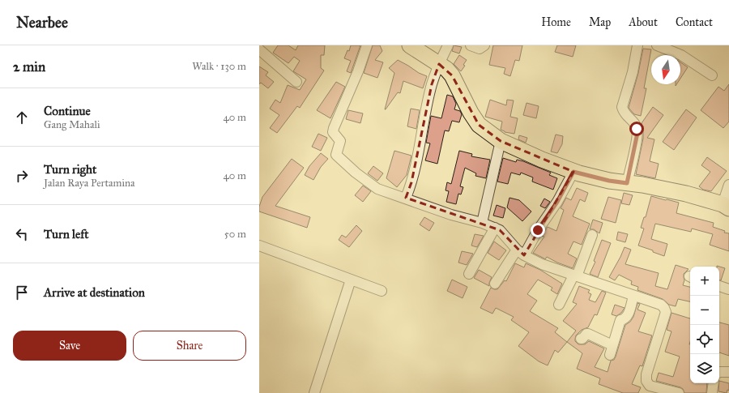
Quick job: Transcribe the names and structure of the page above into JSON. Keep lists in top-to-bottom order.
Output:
{
  "north": "bottom",
  "page": {
    "header": "Nearbee",
    "nav": [
      "Home",
      "Map",
      "About",
      "Contact"
    ],
    "heading": ["2 min", "Walk · 130 m"],
    "list": [
      ["Continue", "Gang Mahali", "40 m"],
      ["Turn right", "Jalan Raya Pertamina", "40 m"],
      ["Turn left", "50 m"],
      "Arrive at destination"
    ],
    "map_buttons": ["+", "−"],
    "buttons": ["Save", "Share"]
  }
}
